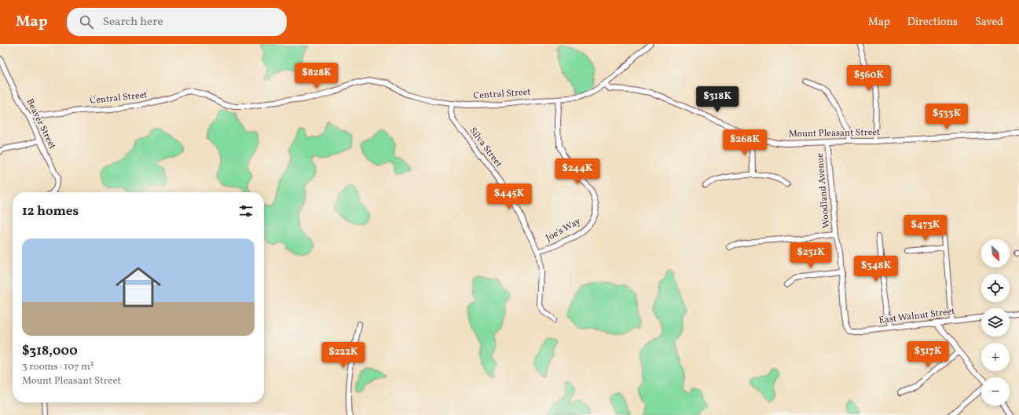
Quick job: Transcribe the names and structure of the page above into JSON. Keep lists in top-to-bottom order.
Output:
{
  "streets": {
    "street": [
      "Central Street",
      "Beaver Street",
      "Mount Pleasant Street",
      "Silva Street",
      "Woodland Avenue",
      "Joe's Way",
      "East Walnut Street"
    ]
  },
  "crossings": [
    ["Central Street", "Beaver Street"],
    ["Central Street", "Mount Pleasant Street"],
    ["Central Street", "Silva Street"],
    ["Central Street", "Joe's Way"],
    ["Mount Pleasant Street", "Woodland Avenue"],
    ["Silva Street", "Joe's Way"],
    ["Woodland Avenue", "East Walnut Street"]
  ],
  "north": "bottom right",
  "page": {
    "header": "Map",
    "search": "Search here",
    "nav": ["Map", "Directions", "Saved"],
    "price": [
      "$828K",
      "$560K",
      "$318K",
      "$533K",
      "$268K",
      "$244K",
      "$445K",
      "$473K",
      "$231K",
      "$348K",
      "$317K",
      "$222K"
    ],
    "heading": "12 homes",
    "list": [
      {
        "name": "$318,000",
        "note": "3 rooms · 107 m² · Mount Pleasant Street"
      }
    ],
    "map_buttons": ["+", "−"]
  }
}
